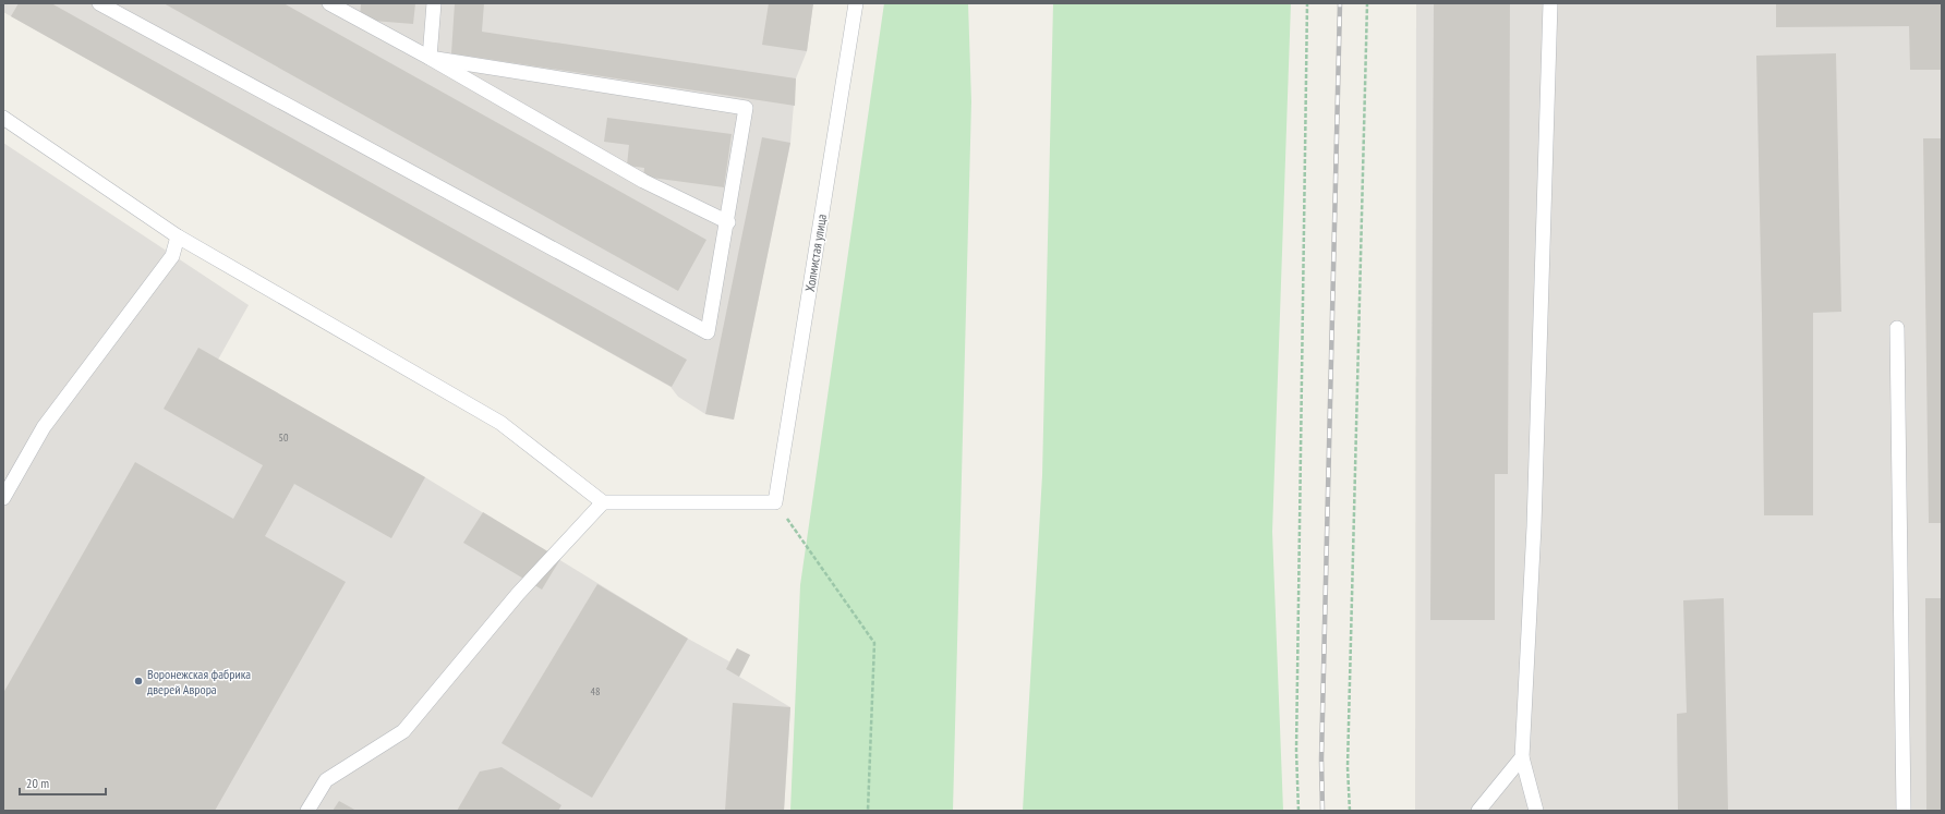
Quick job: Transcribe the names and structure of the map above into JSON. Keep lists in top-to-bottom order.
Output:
{
  "streets": {
    "lane": ["Холмистая улица"]
  },
  "places": ["Воронежская фабрика дверей Аврора"],
  "house_numbers": ["50", "48"],
  "scale_bar": "20 m"
}
